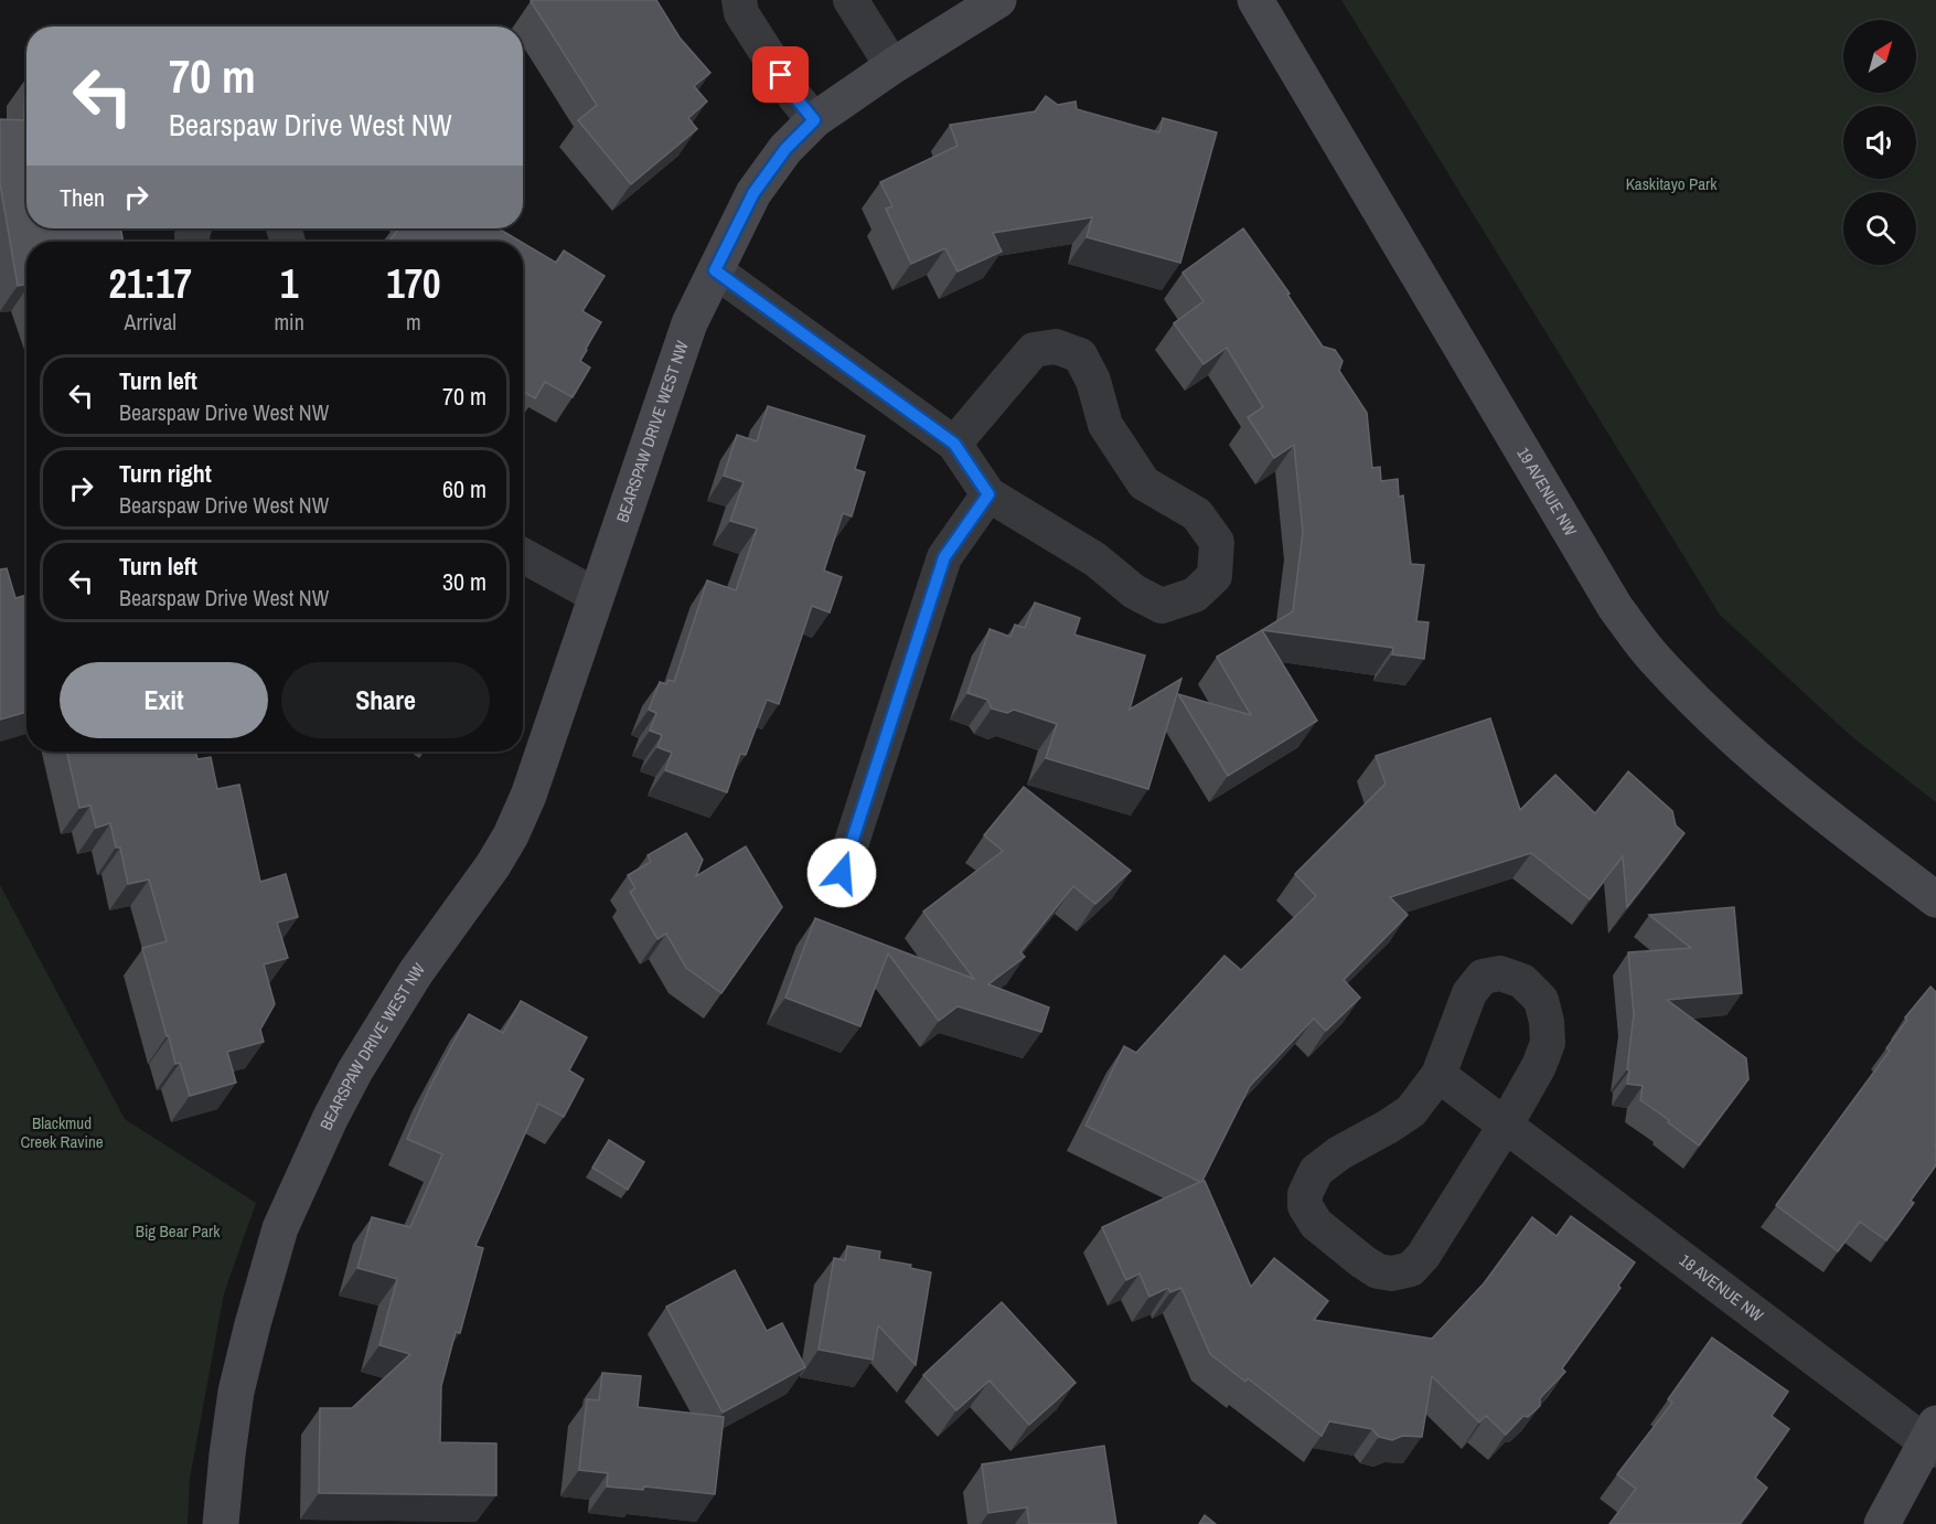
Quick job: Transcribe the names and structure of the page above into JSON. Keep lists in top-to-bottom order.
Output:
{
  "streets": {
    "street": ["BEARSPAW DRIVE WEST NW", "19 AVENUE NW", "18 AVENUE NW"]
  },
  "parks": ["Kaskitayo Park", "Blackmud Creek Ravine", "Big Bear Park"],
  "north": "top right",
  "page": {
    "turn": ["70 m", "Bearspaw Drive West NW"],
    "then": "Then",
    "eta": [
      "21:17",
      "Arrival",
      "1",
      "min",
      "170",
      "m"
    ],
    "list": [
      {
        "name": "Turn left",
        "note": "Bearspaw Drive West NW",
        "value": "70 m"
      },
      {
        "name": "Turn right",
        "note": "Bearspaw Drive West NW",
        "value": "60 m"
      },
      {
        "name": "Turn left",
        "note": "Bearspaw Drive West NW",
        "value": "30 m"
      }
    ],
    "buttons": ["Exit", "Share"]
  }
}
